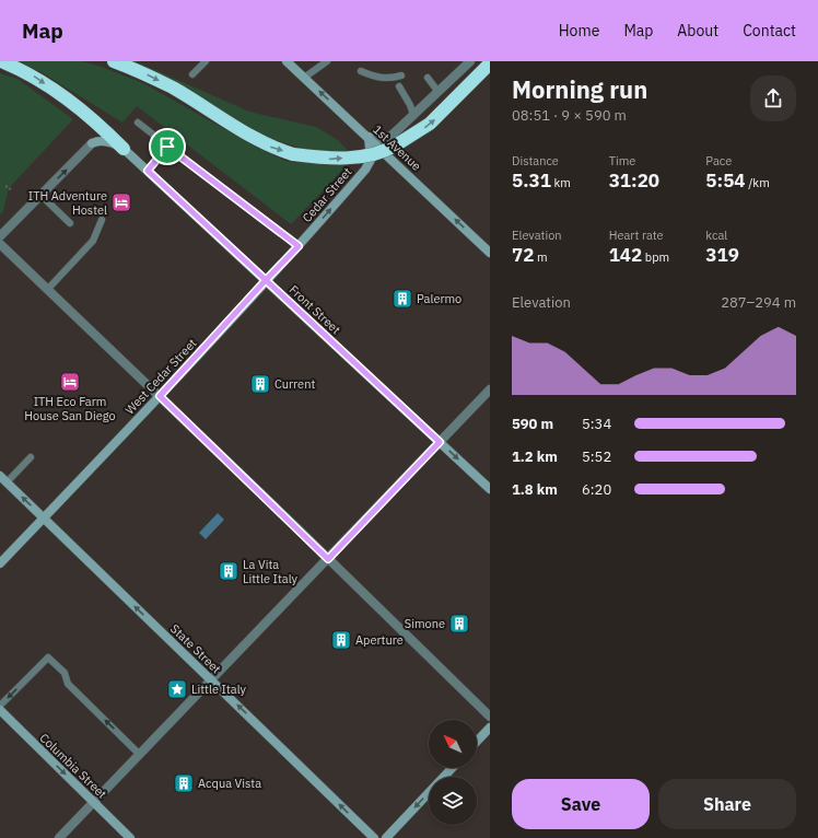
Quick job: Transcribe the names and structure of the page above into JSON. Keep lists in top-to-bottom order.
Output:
{
  "streets": {
    "main road": [
      "1st Avenue",
      "Cedar Street",
      "Front Street",
      "West Cedar Street",
      "State Street",
      "Columbia Street"
    ]
  },
  "crossings": [
    ["1st Avenue", "Cedar Street"],
    ["Cedar Street", "Front Street"],
    ["Cedar Street", "West Cedar Street"],
    ["Front Street", "West Cedar Street"],
    ["West Cedar Street", "State Street"]
  ],
  "one_way": [
    "1st Avenue",
    "Cedar Street",
    "State Street",
    "Columbia Street"
  ],
  "places": {
    "hotel": ["ITH Adventure Hostel", "ITH Eco Farm House San Diego"],
    "building": [
      "Palermo",
      "Current",
      "La Vita Little Italy",
      "Simone",
      "Aperture",
      "Acqua Vista"
    ],
    "place": ["Little Italy"]
  },
  "north": "top left",
  "page": {
    "header": "Map",
    "nav": [
      "Home",
      "Map",
      "About",
      "Contact"
    ],
    "heading": ["Morning run", "08:51 · 9 × 590 m"],
    "stats": [
      ["Distance", "5.31 km"],
      ["Time", "31:20"],
      ["Pace", "5:54 /km"],
      ["Elevation", "72 m"],
      ["Heart rate", "142 bpm"],
      ["kcal", "319"]
    ],
    "chart": ["Elevation", "287–294 m"],
    "list": [
      {
        "name": "590 m",
        "note": "5:34"
      },
      {
        "name": "1.2 km",
        "note": "5:52"
      },
      {
        "name": "1.8 km",
        "note": "6:20"
      }
    ],
    "buttons": ["Save", "Share"]
  }
}
